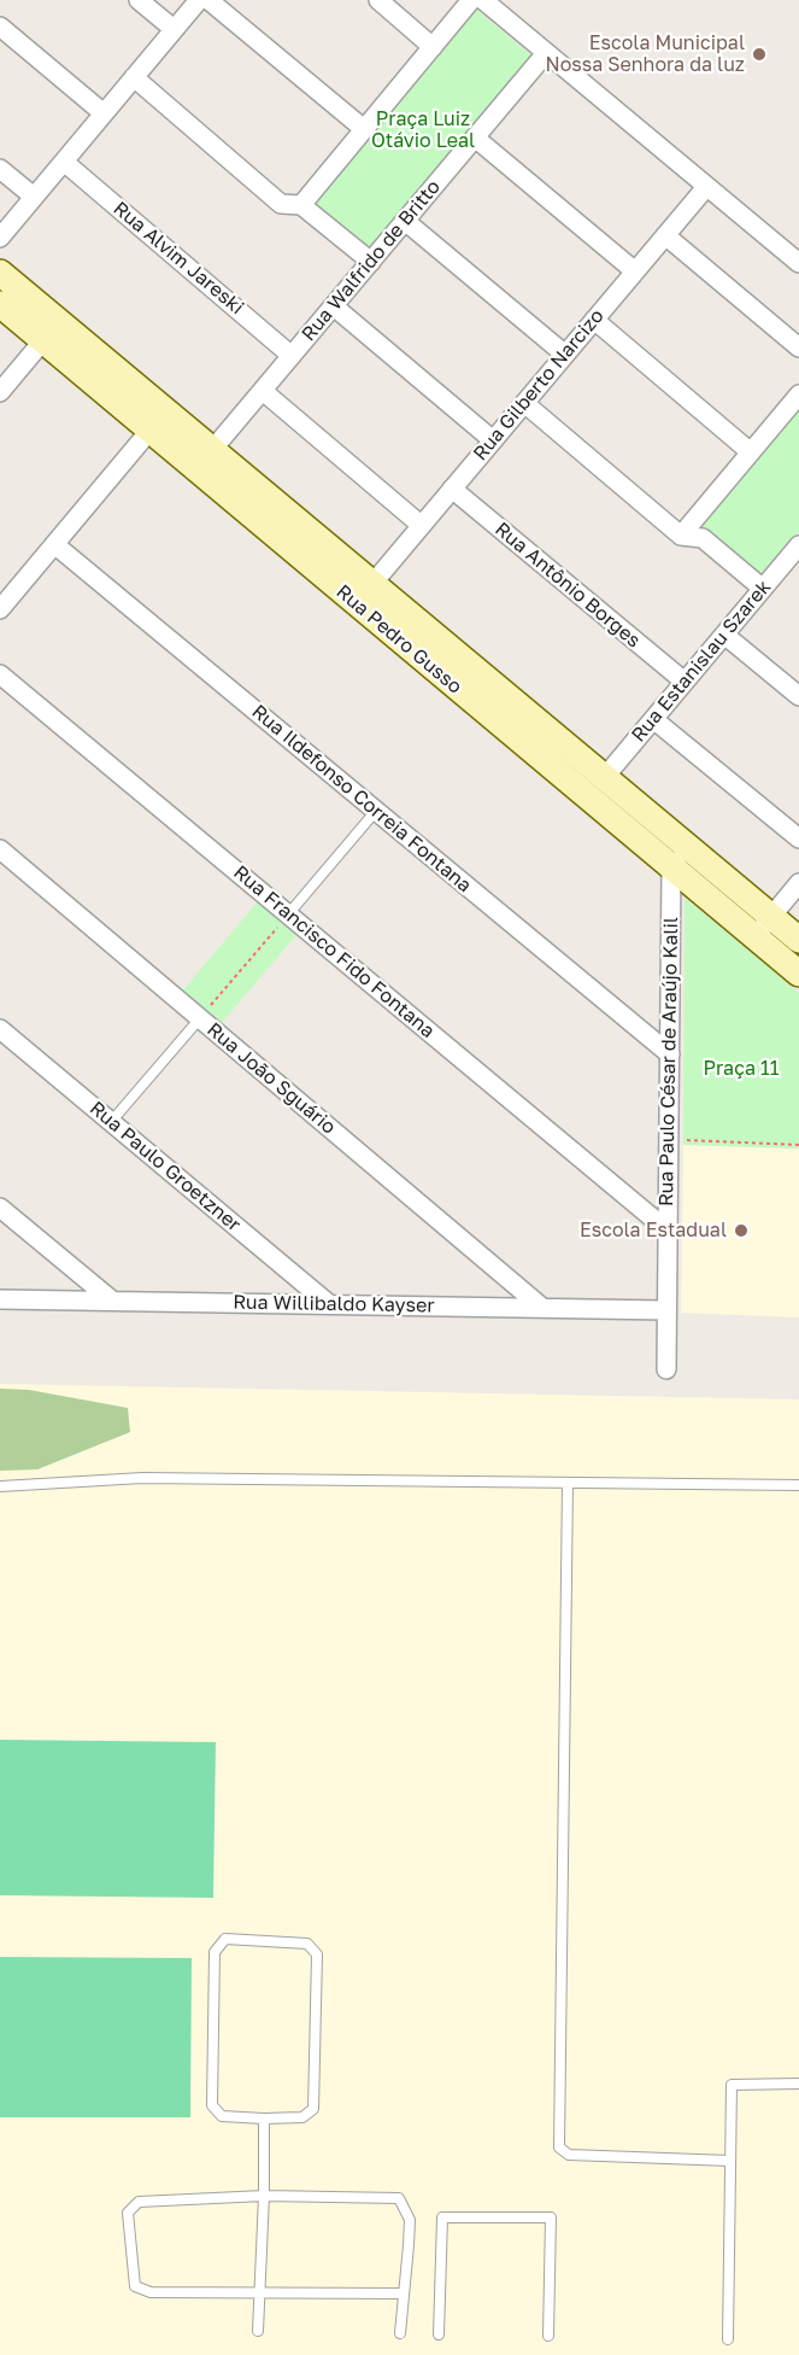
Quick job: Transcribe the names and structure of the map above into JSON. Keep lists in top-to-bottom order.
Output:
{
  "streets": {
    "main road": ["Rua Pedro Gusso"],
    "street": [
      "Rua Alvim Jareski",
      "Rua Walfrido de Britto",
      "Rua Gilberto Narcizo",
      "Rua Antônio Borges",
      "Rua Estanislau Szarek",
      "Rua Ildefonso Correia Fontana",
      "Rua Francisco Fido Fontana",
      "Rua Paulo César de Araújo Kalil",
      "Rua João Sguário",
      "Rua Paulo Groetzner",
      "Rua Willibaldo Kayser"
    ]
  },
  "crossings": [
    ["Rua Alvim Jareski", "Rua Walfrido de Britto"],
    ["Rua Walfrido de Britto", "Rua Pedro Gusso"],
    ["Rua Gilberto Narcizo", "Rua Antônio Borges"],
    ["Rua Gilberto Narcizo", "Rua Pedro Gusso"],
    ["Rua Antônio Borges", "Rua Estanislau Szarek"],
    ["Rua Pedro Gusso", "Rua Estanislau Szarek"],
    ["Rua Pedro Gusso", "Rua Paulo César de Araújo Kalil"],
    ["Rua Ildefonso Correia Fontana", "Rua Paulo César de Araújo Kalil"],
    ["Rua Francisco Fido Fontana", "Rua Paulo César de Araújo Kalil"],
    ["Rua Paulo César de Araújo Kalil", "Rua Willibaldo Kayser"],
    ["Rua João Sguário", "Rua Willibaldo Kayser"],
    ["Rua Paulo Groetzner", "Rua Willibaldo Kayser"]
  ],
  "parks": ["Praça Luiz Otávio Leal", "Praça 11"],
  "places": ["Escola Municipal Nossa Senhora da luz", "Escola Estadual"]
}
